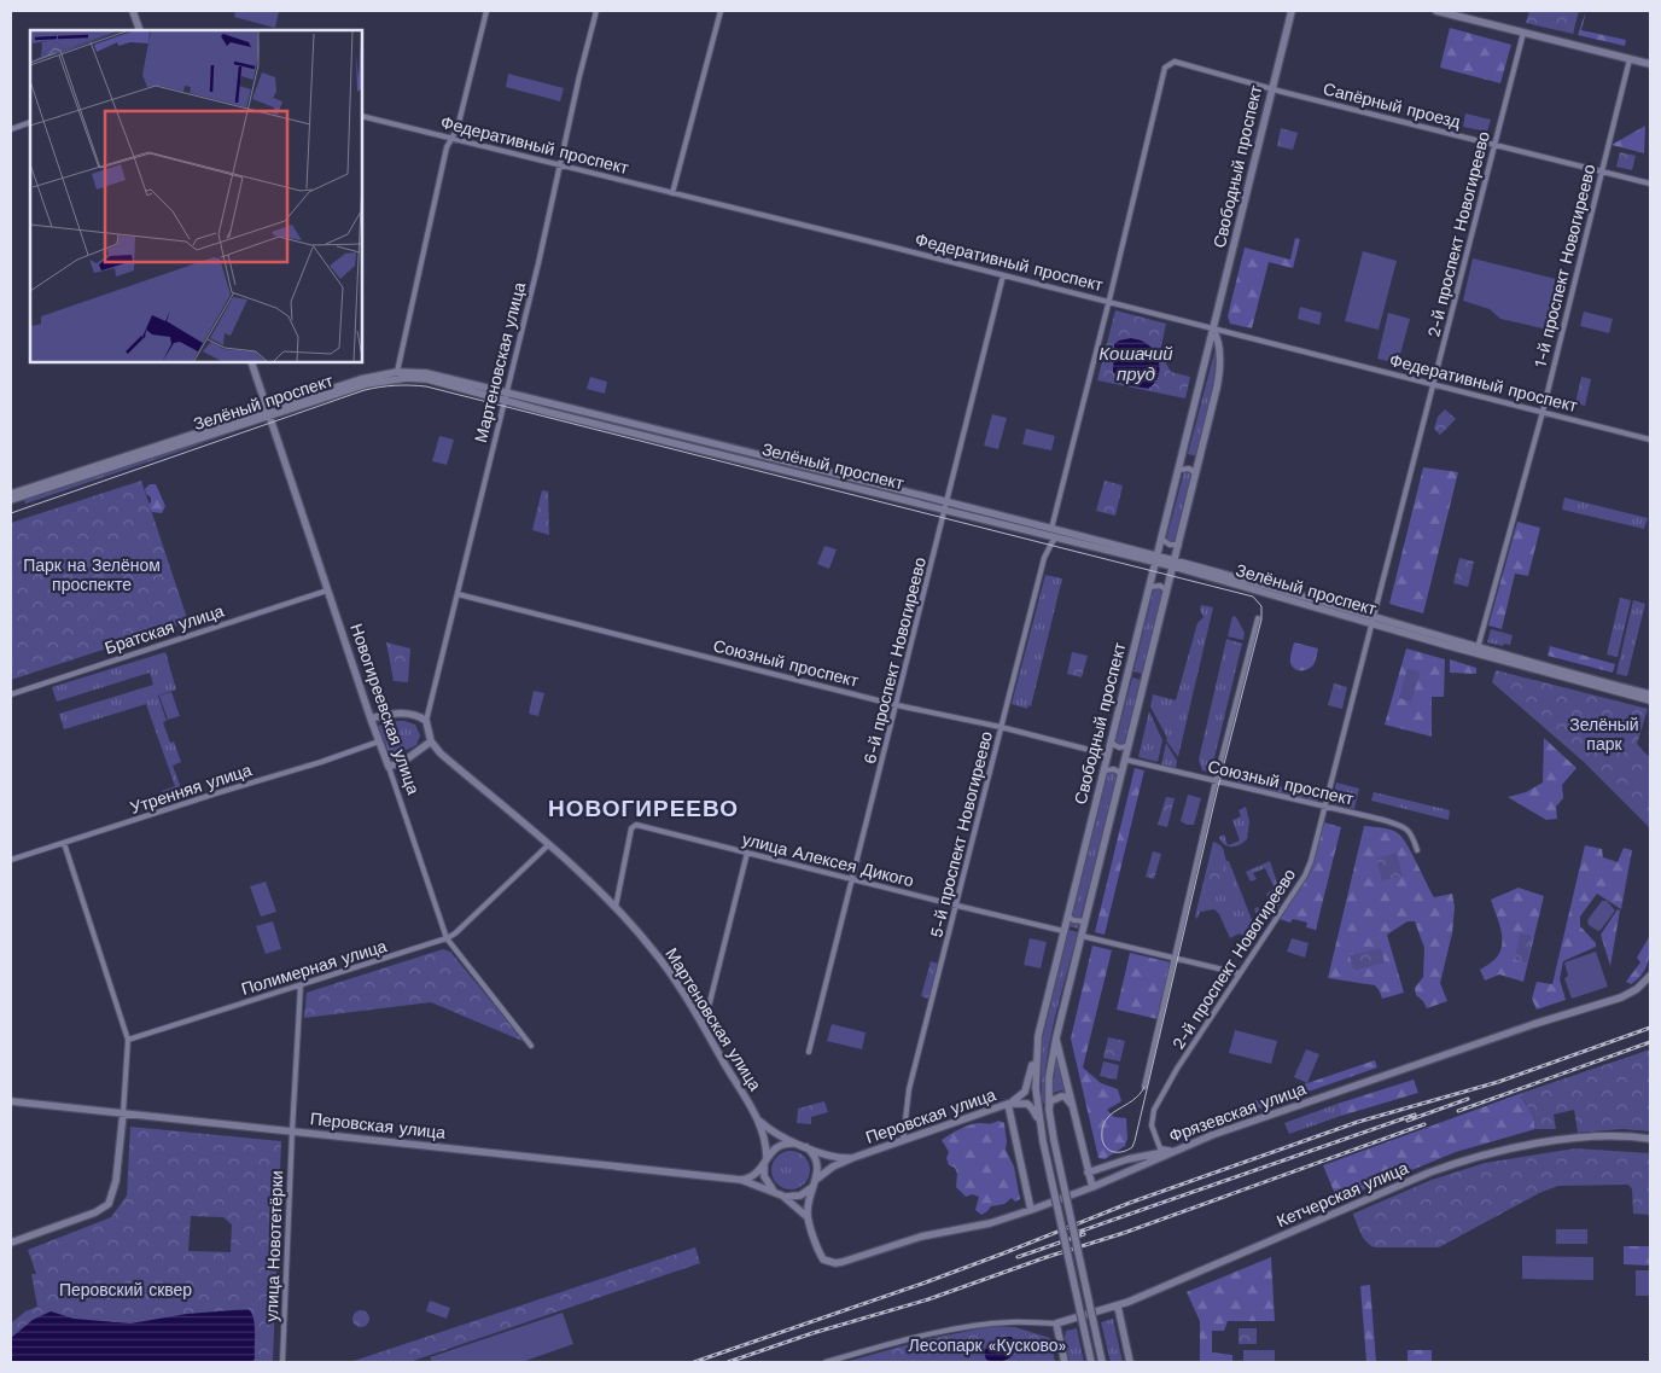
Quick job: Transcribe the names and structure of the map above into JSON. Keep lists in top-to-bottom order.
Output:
{
  "streets": {
    "main road": [
      "Свободный проспект",
      "Мартеновская улица",
      "Зелёный проспект",
      "Новогиреевская улица",
      "Фрязевская улица",
      "Перовская улица",
      "Кетчерская улица"
    ],
    "street": [
      "Сапёрный проезд",
      "Федеративный проспект",
      "2-й проспект Новогиреево",
      "1-й проспект Новогиреево",
      "Братская улица",
      "6-й проспект Новогиреево",
      "Союзный проспект",
      "Утренняя улица",
      "5-й проспект Новогиреево",
      "улица Алексея Дикого",
      "Полимерная улица",
      "улица Новотетёрки"
    ]
  },
  "crossings": [
    ["Сапёрный проезд", "Свободный проспект"],
    ["Сапёрный проезд", "2-й проспект Новогиреево"],
    ["Сапёрный проезд", "1-й проспект Новогиреево"],
    ["Сапёрный проезд", "5-й проспект Новогиреево"],
    ["Федеративный проспект", "Свободный проспект"],
    ["Федеративный проспект", "2-й проспект Новогиреево"],
    ["Федеративный проспект", "1-й проспект Новогиреево"],
    ["Федеративный проспект", "Мартеновская улица"],
    ["Федеративный проспект", "6-й проспект Новогиреево"],
    ["Федеративный проспект", "5-й проспект Новогиреево"],
    ["Свободный проспект", "Зелёный проспект"],
    ["Свободный проспект", "Союзный проспект"],
    ["Свободный проспект", "улица Алексея Дикого"],
    ["Свободный проспект", "Перовская улица"],
    ["2-й проспект Новогиреево", "Зелёный проспект"],
    ["2-й проспект Новогиреево", "Союзный проспект"],
    ["2-й проспект Новогиреево", "Фрязевская улица"],
    ["1-й проспект Новогиреево", "Зелёный проспект"],
    ["Мартеновская улица", "Зелёный проспект"],
    ["Мартеновская улица", "Союзный проспект"],
    ["Мартеновская улица", "улица Алексея Дикого"],
    ["Мартеновская улица", "Полимерная улица"],
    ["Зелёный проспект", "6-й проспект Новогиреево"],
    ["Зелёный проспект", "Новогиреевская улица"],
    ["Зелёный проспект", "5-й проспект Новогиреево"],
    ["Братская улица", "Новогиреевская улица"],
    ["6-й проспект Новогиреево", "Союзный проспект"],
    ["6-й проспект Новогиреево", "улица Алексея Дикого"],
    ["Союзный проспект", "5-й проспект Новогиреево"],
    ["Новогиреевская улица", "Утренняя улица"],
    ["Новогиреевская улица", "Полимерная улица"],
    ["5-й проспект Новогиреево", "улица Алексея Дикого"],
    ["5-й проспект Новогиреево", "Перовская улица"],
    ["Полимерная улица", "улица Новотетёрки"],
    ["Перовская улица", "улица Новотетёрки"]
  ],
  "districts": ["НОВОГИРЕЕВО"],
  "water": ["Кошачий пруд"],
  "parks": [
    "Парк на Зелёном проспекте",
    "Зелёный парк",
    "Перовский сквер",
    "Лесопарк «Кусково»"
  ]
}
